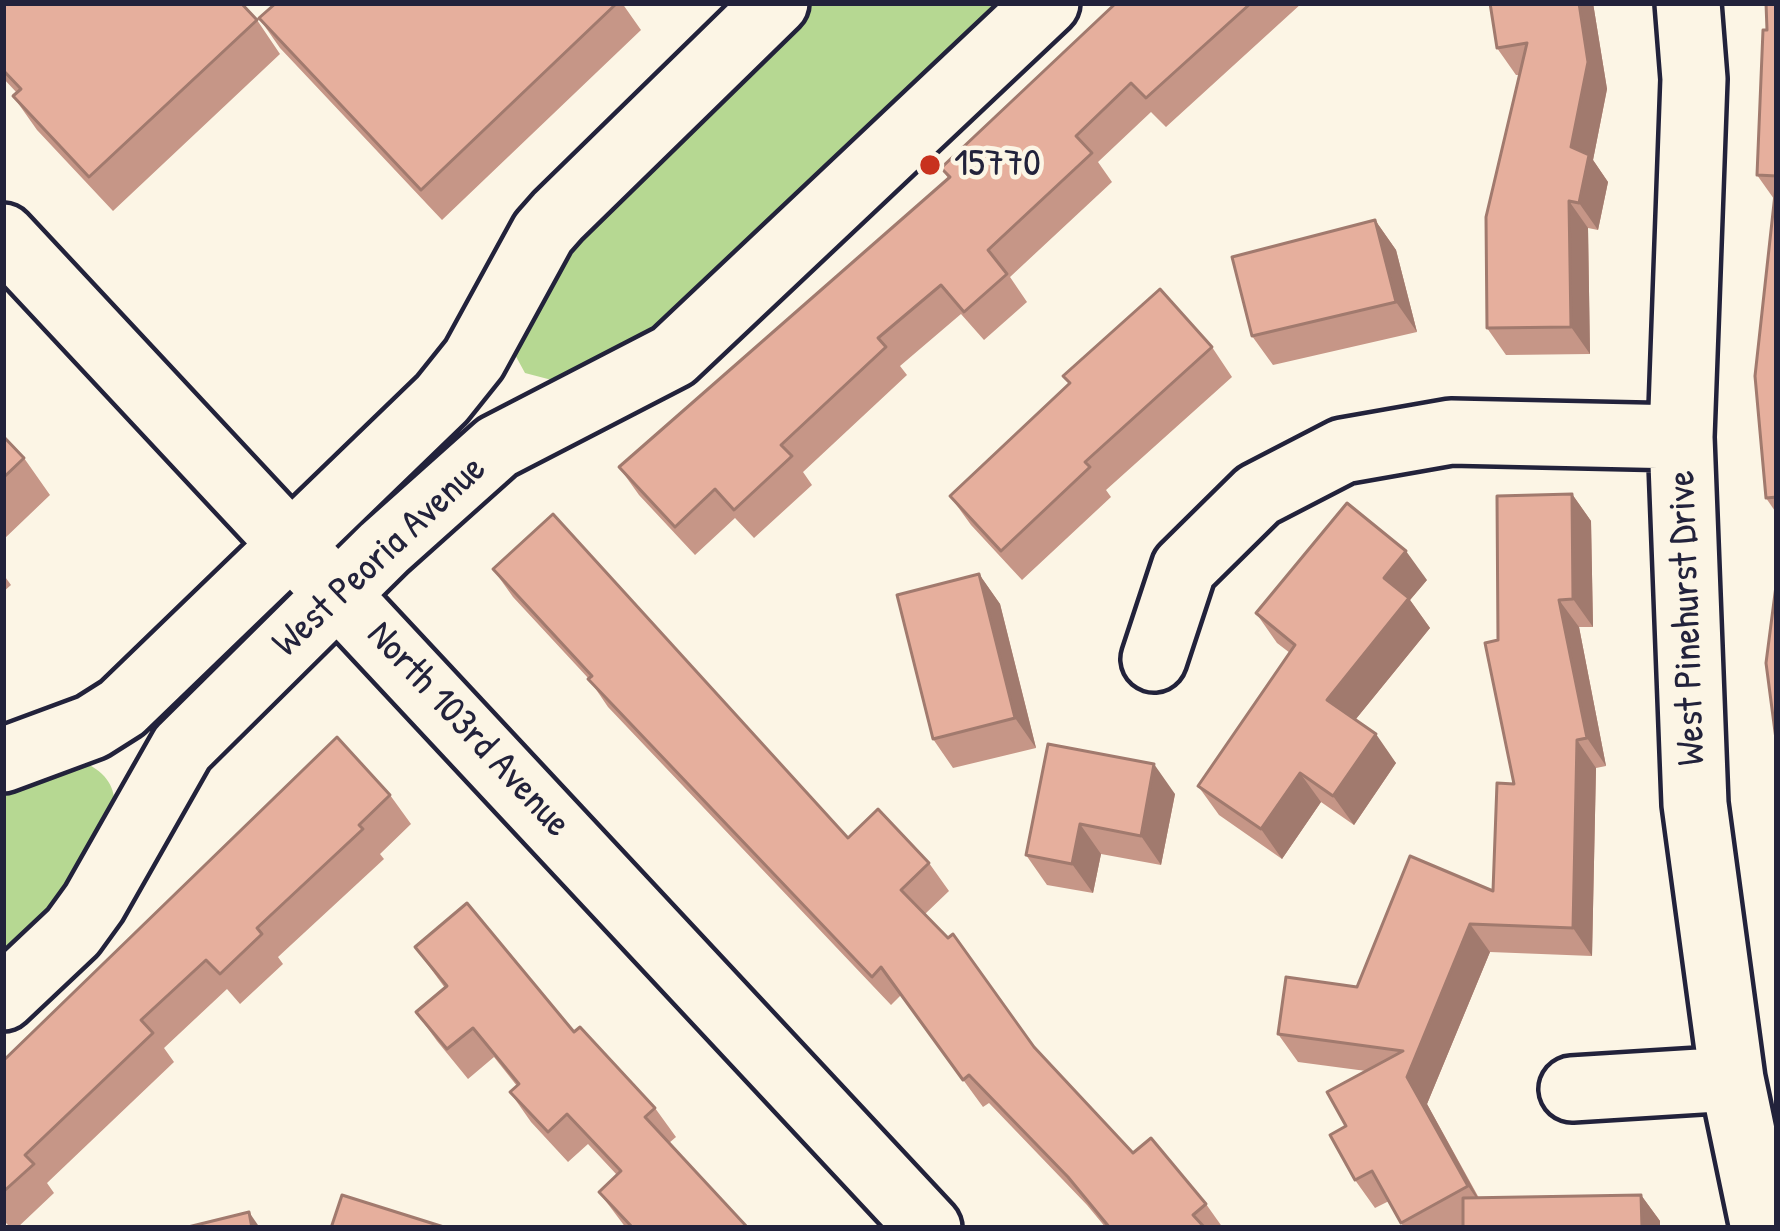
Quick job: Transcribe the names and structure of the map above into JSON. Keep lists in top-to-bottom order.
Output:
{
  "streets": {
    "street": ["West Peoria Avenue", "West Pinehurst Drive", "North 103rd Avenue"]
  },
  "crossings": [
    ["West Peoria Avenue", "North 103rd Avenue"]
  ],
  "places": ["15770"]
}
